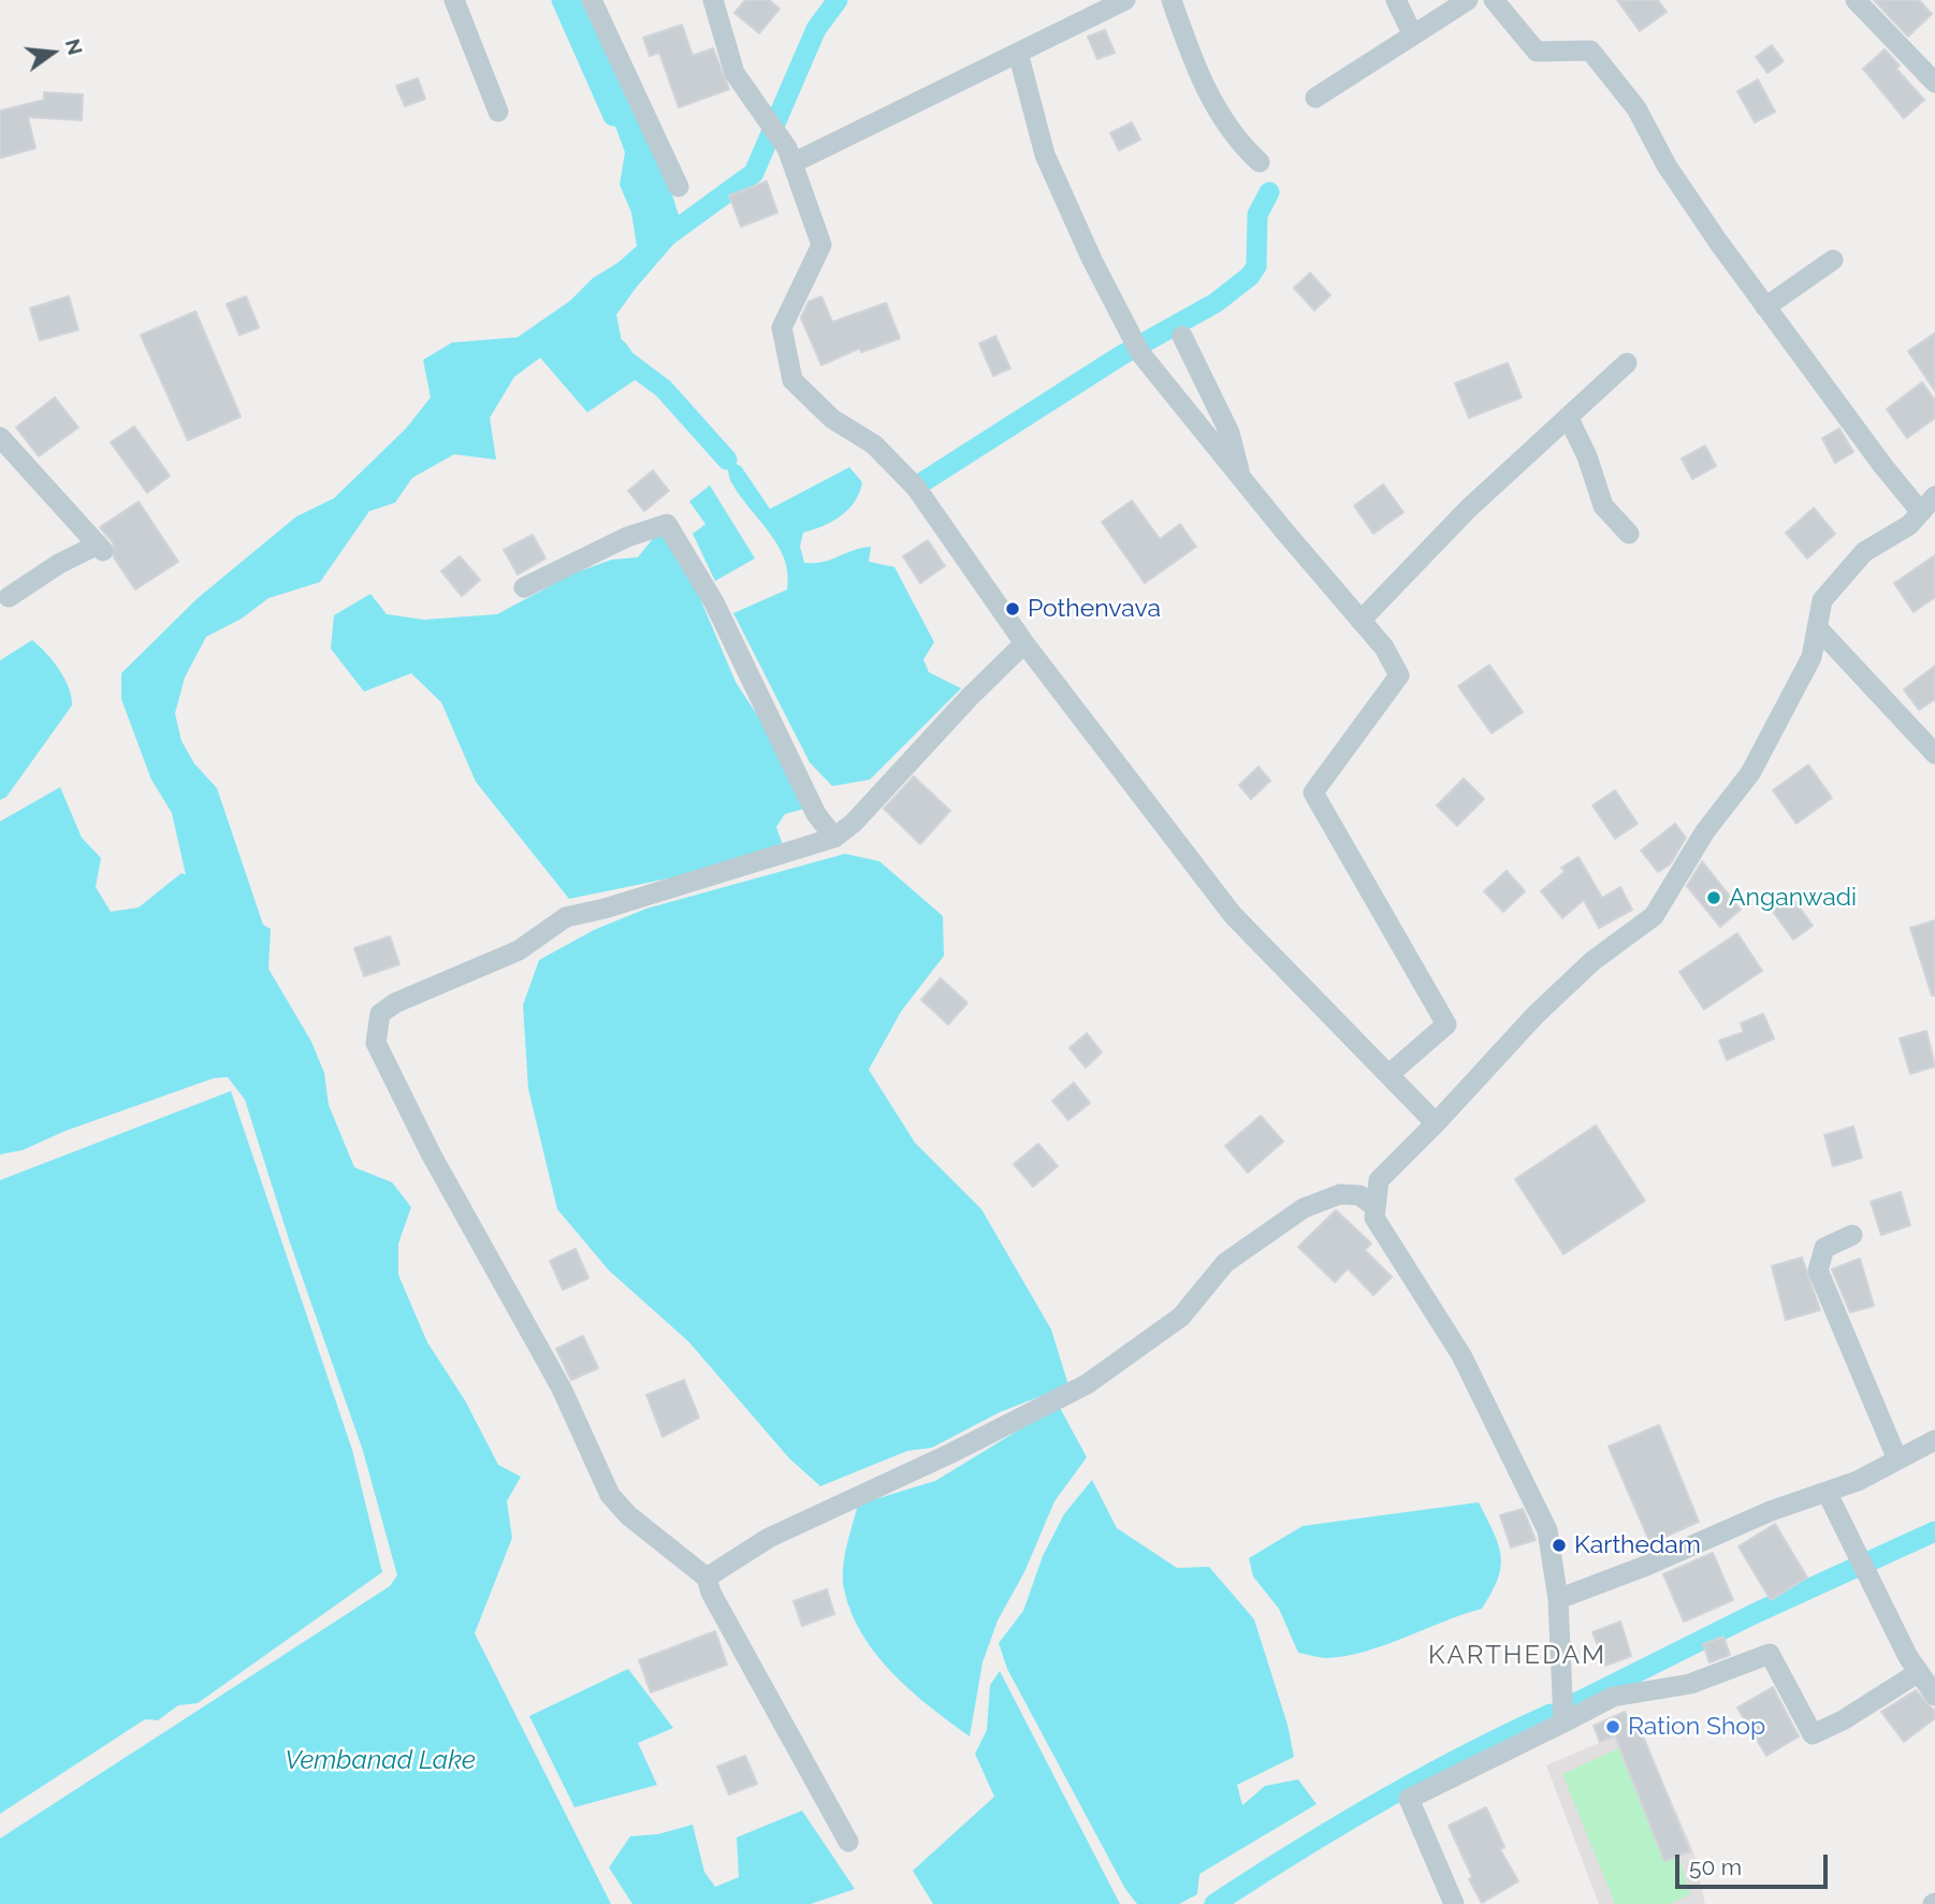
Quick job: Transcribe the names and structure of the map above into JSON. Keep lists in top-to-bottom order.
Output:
{
  "districts": ["KARTHEDAM"],
  "water": ["Vembanad Lake"],
  "places": [
    "Pothenvava",
    "Anganwadi",
    "Karthedam",
    "Ration Shop"
  ],
  "scale_bar": "50 m",
  "north": "right"
}
